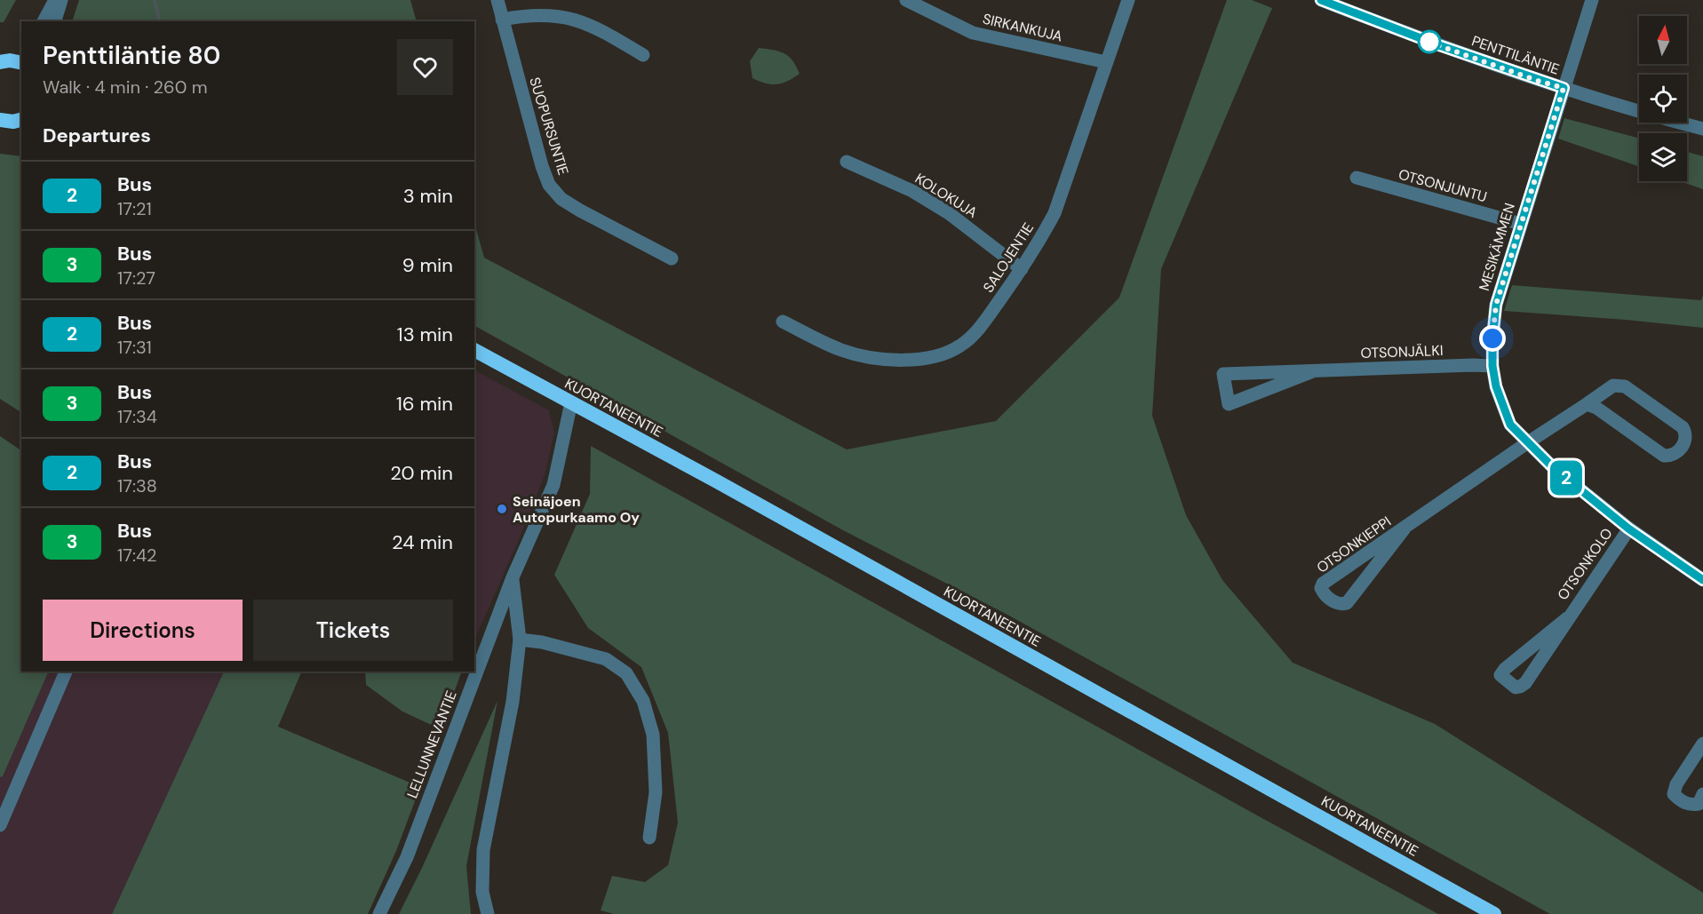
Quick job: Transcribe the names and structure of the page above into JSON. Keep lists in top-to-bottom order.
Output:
{
  "streets": {
    "highway": ["KUORTANEENTIE"],
    "street": [
      "SIRKANKUJA",
      "PENTTILÄNTIE",
      "SUOPURSUNTIE",
      "OTSONJUNTU",
      "KOLOKUJA",
      "MESIKÄMMEN",
      "SALOJENTIE",
      "OTSONJÄLKI",
      "OTSONKIEPPI",
      "OTSONKOLO",
      "LELLUNNEVANTIE"
    ]
  },
  "crossings": [
    ["SIRKANKUJA", "SALOJENTIE"],
    ["PENTTILÄNTIE", "MESIKÄMMEN"],
    ["OTSONJUNTU", "MESIKÄMMEN"],
    ["KOLOKUJA", "SALOJENTIE"],
    ["MESIKÄMMEN", "OTSONJÄLKI"],
    ["MESIKÄMMEN", "OTSONKIEPPI"],
    ["MESIKÄMMEN", "OTSONKOLO"],
    ["KUORTANEENTIE", "LELLUNNEVANTIE"]
  ],
  "places": ["Seinäjoen Autopurkaamo Oy"],
  "lines": ["bus line 2"],
  "north": "top",
  "page": {
    "on_map": "2",
    "heading": [
      ["Penttiläntie 80", "Walk · 4 min · 260 m"],
      "Departures"
    ],
    "list": [
      {
        "mark": "2",
        "name": "Bus",
        "note": "17:21",
        "value": "3 min"
      },
      {
        "mark": "3",
        "name": "Bus",
        "note": "17:27",
        "value": "9 min"
      },
      {
        "mark": "2",
        "name": "Bus",
        "note": "17:31",
        "value": "13 min"
      },
      {
        "mark": "3",
        "name": "Bus",
        "note": "17:34",
        "value": "16 min"
      },
      {
        "mark": "2",
        "name": "Bus",
        "note": "17:38",
        "value": "20 min"
      },
      {
        "mark": "3",
        "name": "Bus",
        "note": "17:42",
        "value": "24 min"
      }
    ],
    "buttons": ["Directions", "Tickets"]
  }
}
